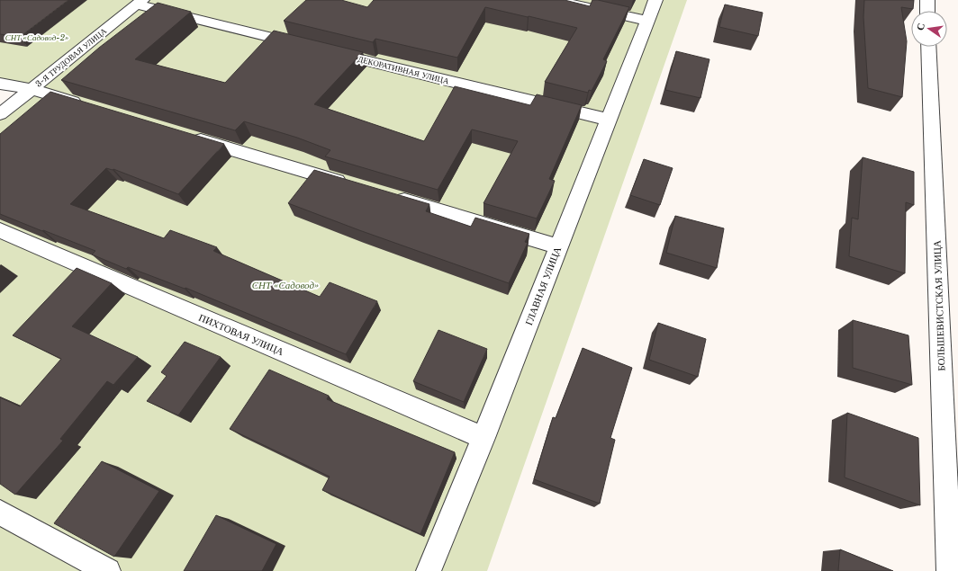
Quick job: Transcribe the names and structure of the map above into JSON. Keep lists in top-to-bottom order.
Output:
{
  "streets": {
    "street": [
      "3-Я ТРУДОВАЯ УЛИЦА",
      "ДЕКОРАТИВНАЯ УЛИЦА",
      "ГЛАВНАЯ УЛИЦА",
      "БОЛЬШЕВИСТСКАЯ УЛИЦА",
      "ПИХТОВАЯ УЛИЦА"
    ]
  },
  "crossings": [
    ["3-Я ТРУДОВАЯ УЛИЦА", "ДЕКОРАТИВНАЯ УЛИЦА"],
    ["ДЕКОРАТИВНАЯ УЛИЦА", "ГЛАВНАЯ УЛИЦА"],
    ["ГЛАВНАЯ УЛИЦА", "ПИХТОВАЯ УЛИЦА"]
  ],
  "parks": ["СНТ «Садовод-2»", "СНТ «Садовод»"],
  "north": "left"
}
